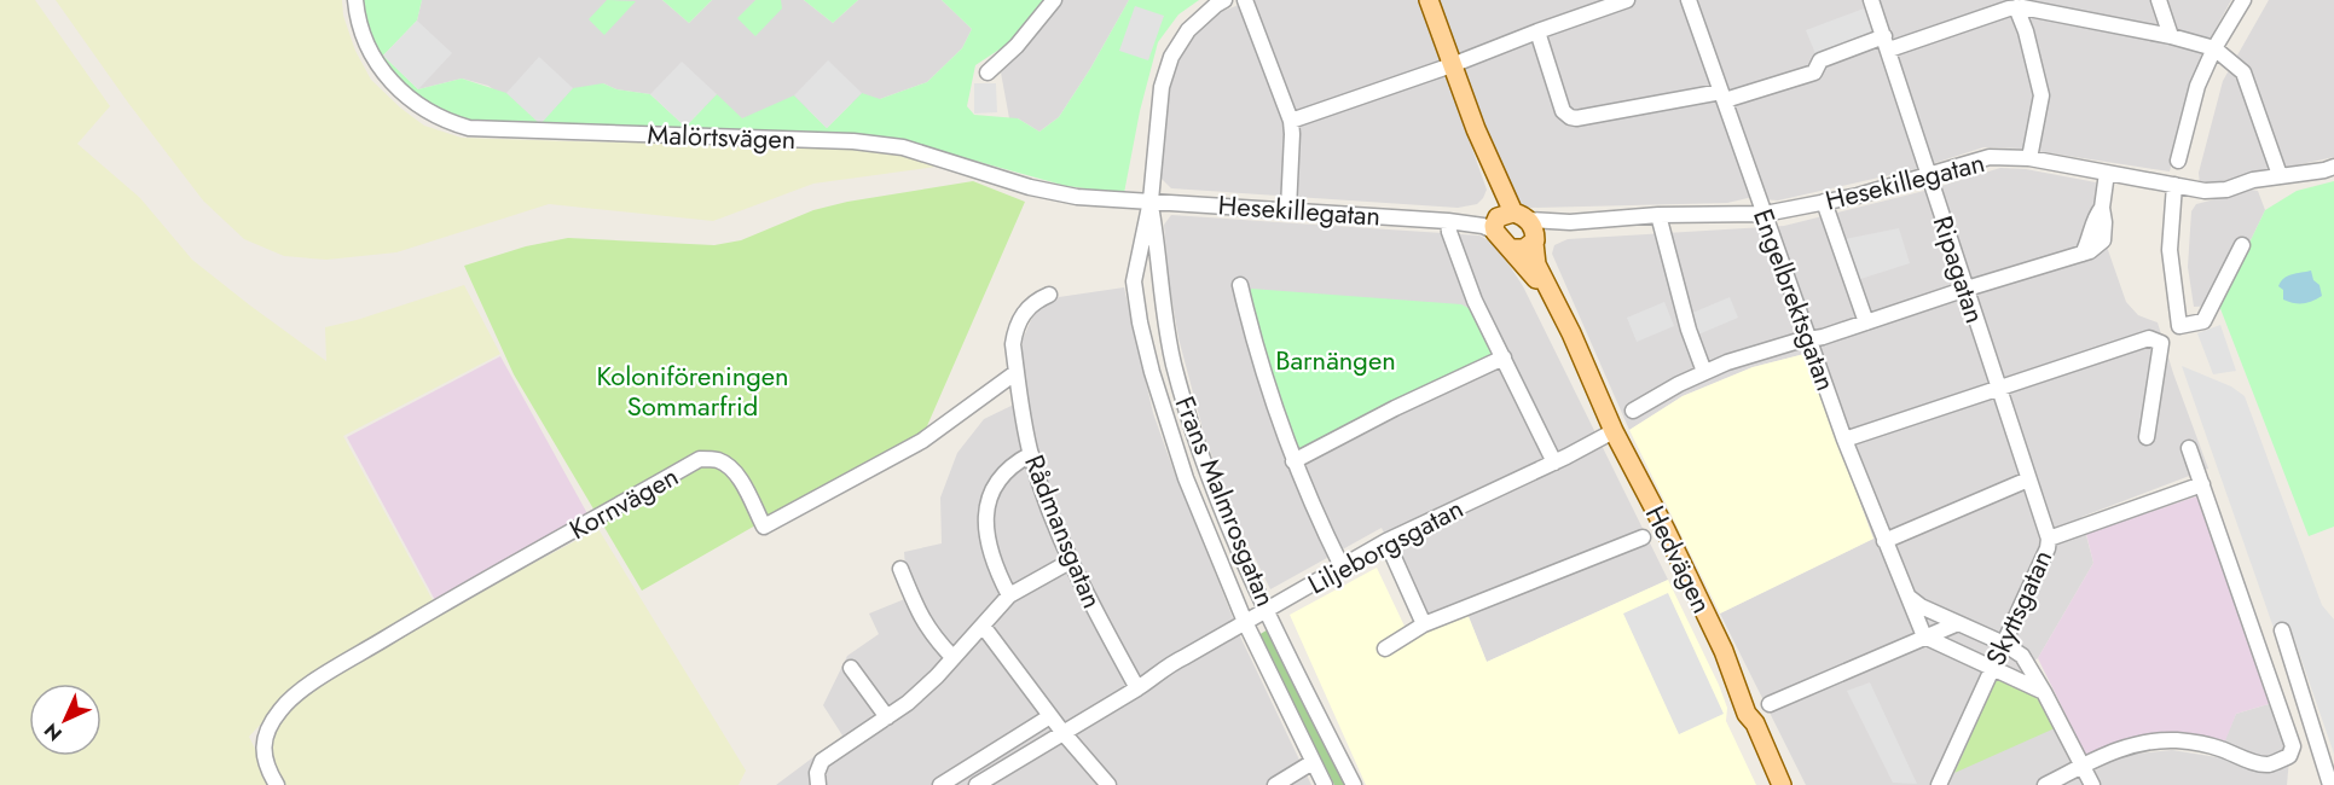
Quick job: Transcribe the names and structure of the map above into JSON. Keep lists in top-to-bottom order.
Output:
{
  "streets": {
    "main road": ["Hedvägen"],
    "street": [
      "Malörtsvägen",
      "Hesekillegatan",
      "Ripagatan",
      "Engelbrektsgatan",
      "Frans Malmrosgatan",
      "Kornvägen",
      "Rådmansgatan",
      "Liljeborgsgatan",
      "Skyttsgatan"
    ]
  },
  "crossings": [
    ["Malörtsvägen", "Hesekillegatan"],
    ["Malörtsvägen", "Frans Malmrosgatan"],
    ["Hesekillegatan", "Ripagatan"],
    ["Hesekillegatan", "Engelbrektsgatan"],
    ["Hesekillegatan", "Frans Malmrosgatan"],
    ["Hesekillegatan", "Hedvägen"],
    ["Ripagatan", "Skyttsgatan"],
    ["Frans Malmrosgatan", "Liljeborgsgatan"],
    ["Kornvägen", "Rådmansgatan"],
    ["Rådmansgatan", "Liljeborgsgatan"],
    ["Liljeborgsgatan", "Hedvägen"]
  ],
  "parks": ["Barnängen", "Koloniföreningen Sommarfrid"],
  "north": "bottom left"
}
